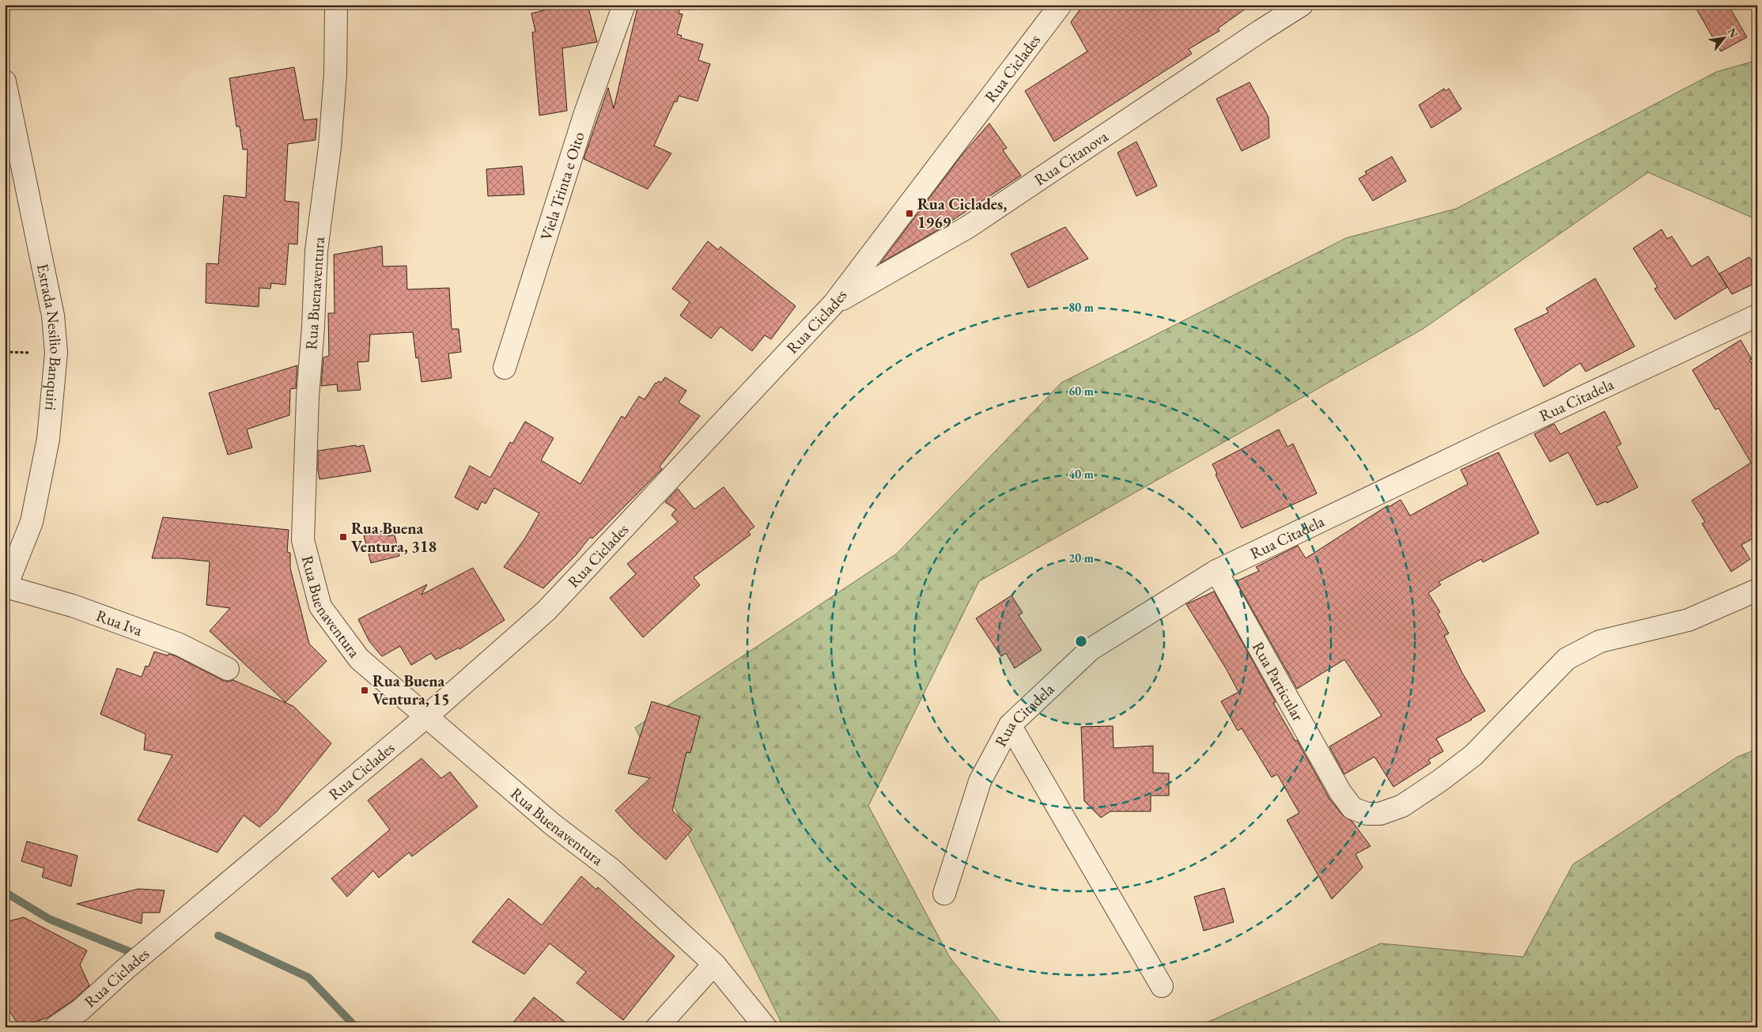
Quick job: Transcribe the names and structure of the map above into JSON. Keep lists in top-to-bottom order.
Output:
{
  "streets": {
    "street": [
      "Rua Ciclades",
      "Rua Citanova",
      "Viela Trinta e Oito",
      "Rua Buenaventura",
      "Estrada Nesilio Banquiri",
      "Rua Citadela",
      "Rua Iva",
      "Rua Particular"
    ]
  },
  "crossings": [
    ["Rua Ciclades", "Rua Citanova"],
    ["Rua Ciclades", "Rua Buenaventura"],
    ["Estrada Nesilio Banquiri", "Rua Iva"],
    ["Rua Citadela", "Rua Particular"]
  ],
  "places": {
    "transit": ["Rua Ciclades, 1969", "Rua Buena Ventura, 318", "Rua Buena Ventura, 15"]
  },
  "north": "top right",
  "rings": [
    "80 m",
    "60 m",
    "40 m",
    "20 m"
  ]
}
